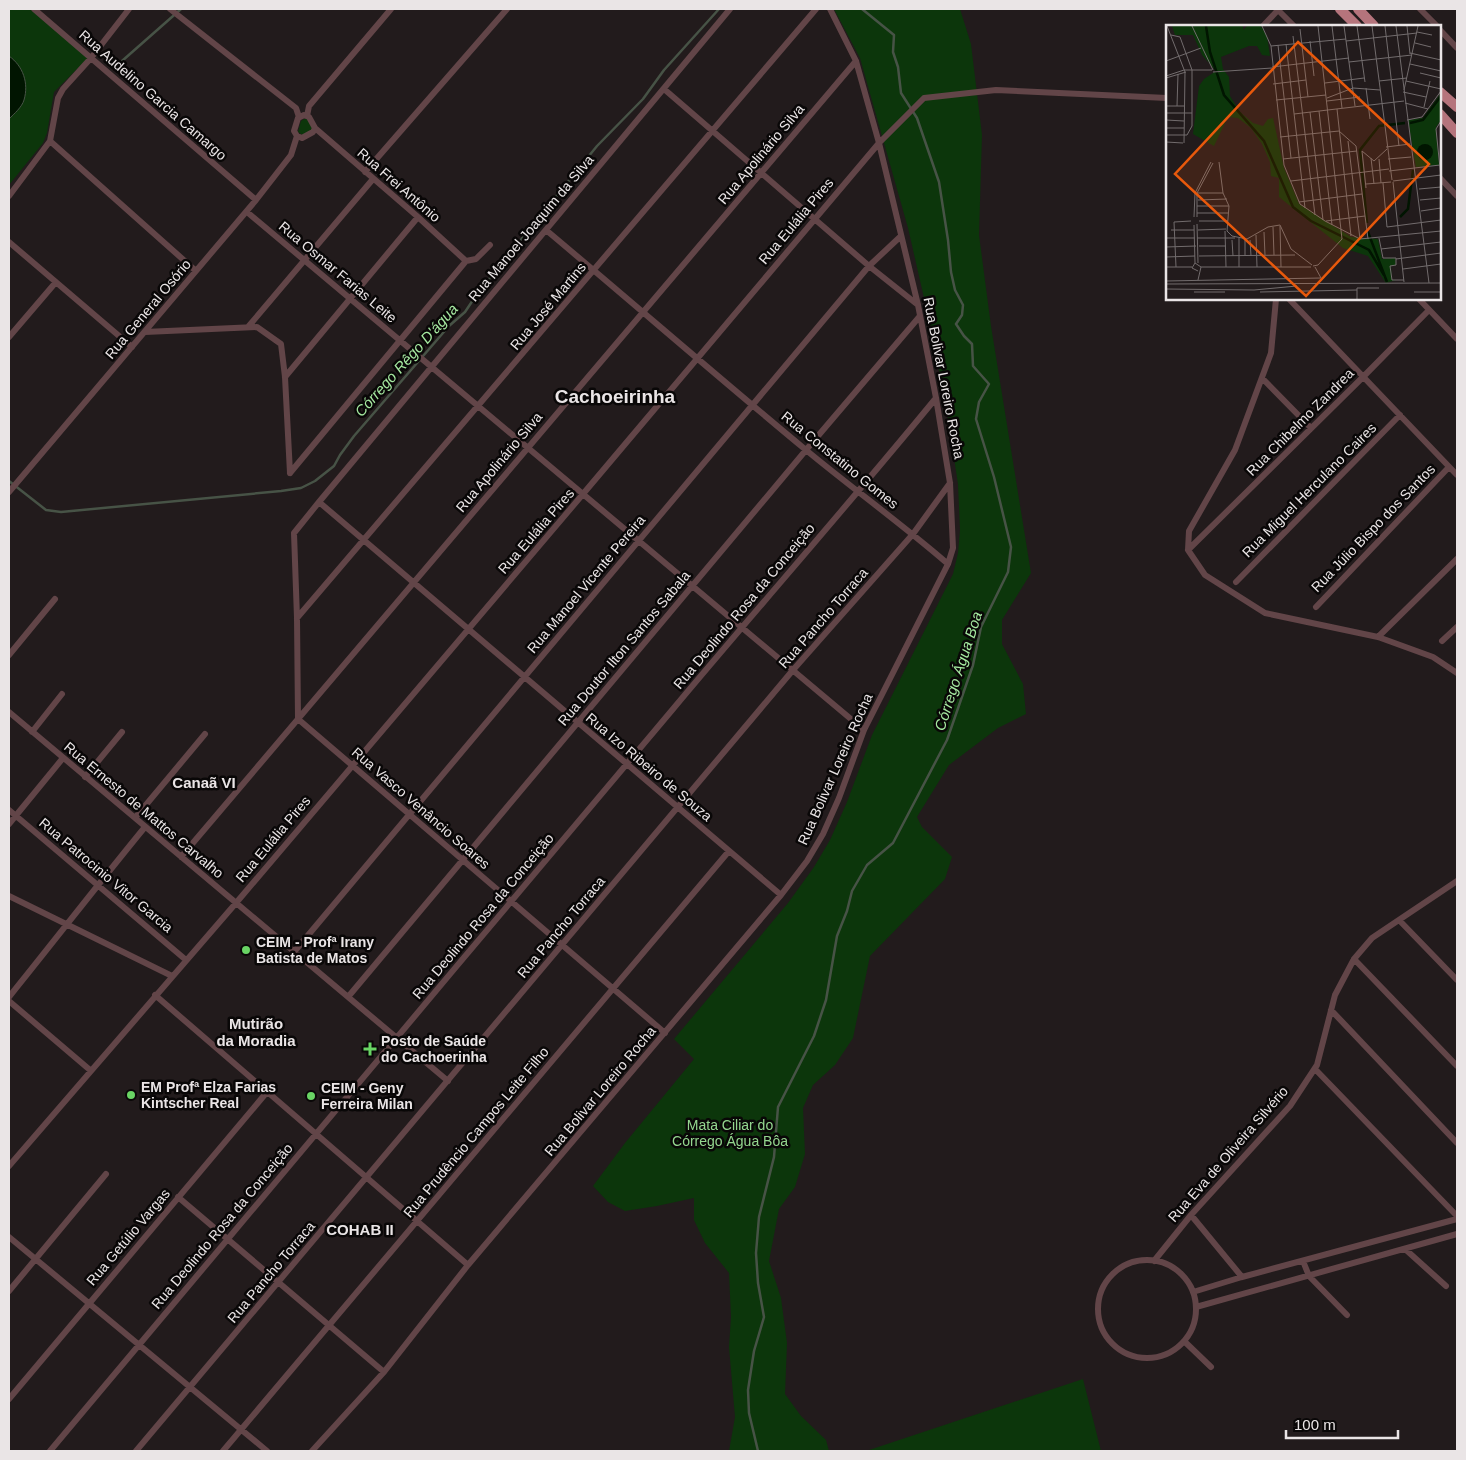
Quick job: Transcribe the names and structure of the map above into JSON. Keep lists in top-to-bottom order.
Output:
{
  "streets": {
    "street": [
      "Rua Audelino Garcia Camargo",
      "Rua Apolinário Silva",
      "Rua Frei Antônio",
      "Rua Eulália Pires",
      "Rua Manoel Joaquim da Silva",
      "Rua Osmar Farias Leite",
      "Rua José Martins",
      "Rua General Osório",
      "Rua Bolivar Loreiro Rocha",
      "Rua Chibelmo Zandrea",
      "Rua Constatino Gomes",
      "Rua Miguel Herculano Caires",
      "Rua Júlio Bispo dos Santos",
      "Rua Manoel Vicente Pereira",
      "Rua Deolindo Rosa da Conceição",
      "Rua Pancho Torraca",
      "Rua Doutor Ilton Santos Sabala",
      "Rua Izo Ribeiro de Souza",
      "Rua Vasco Venâncio Soares",
      "Rua Ernesto de Mattos Carvalho",
      "Rua Patrocinio Vitor Garcia",
      "Rua Prudêncio Campos Leite Filho",
      "Rua Eva de Oliveira Silvério",
      "Rua Getúlio Vargas"
    ]
  },
  "crossings": [
    ["Rua Audelino Garcia Camargo", "Rua General Osório"],
    ["Rua Apolinário Silva", "Rua Bolivar Loreiro Rocha"],
    ["Rua Apolinário Silva", "Rua Izo Ribeiro de Souza"],
    ["Rua Apolinário Silva", "Rua Vasco Venâncio Soares"],
    ["Rua Apolinário Silva", "Rua Ernesto de Mattos Carvalho"],
    ["Rua Frei Antônio", "Rua Manoel Joaquim da Silva"],
    ["Rua Frei Antônio", "Rua General Osório"],
    ["Rua Eulália Pires", "Rua Bolivar Loreiro Rocha"],
    ["Rua Eulália Pires", "Rua Constatino Gomes"],
    ["Rua Eulália Pires", "Rua Izo Ribeiro de Souza"],
    ["Rua Eulália Pires", "Rua Vasco Venâncio Soares"],
    ["Rua Eulália Pires", "Rua Ernesto de Mattos Carvalho"],
    ["Rua Eulália Pires", "Rua Patrocinio Vitor Garcia"],
    ["Rua Manoel Joaquim da Silva", "Rua Osmar Farias Leite"],
    ["Rua Manoel Joaquim da Silva", "Rua José Martins"],
    ["Rua Manoel Joaquim da Silva", "Rua Izo Ribeiro de Souza"],
    ["Rua Osmar Farias Leite", "Rua General Osório"],
    ["Rua José Martins", "Rua Izo Ribeiro de Souza"],
    ["Rua Bolivar Loreiro Rocha", "Rua Constatino Gomes"],
    ["Rua Bolivar Loreiro Rocha", "Rua Manoel Vicente Pereira"],
    ["Rua Bolivar Loreiro Rocha", "Rua Deolindo Rosa da Conceição"],
    ["Rua Bolivar Loreiro Rocha", "Rua Pancho Torraca"],
    ["Rua Bolivar Loreiro Rocha", "Rua Doutor Ilton Santos Sabala"],
    ["Rua Bolivar Loreiro Rocha", "Rua Izo Ribeiro de Souza"],
    ["Rua Bolivar Loreiro Rocha", "Rua Vasco Venâncio Soares"],
    ["Rua Constatino Gomes", "Rua Manoel Vicente Pereira"],
    ["Rua Constatino Gomes", "Rua Deolindo Rosa da Conceição"],
    ["Rua Constatino Gomes", "Rua Pancho Torraca"],
    ["Rua Constatino Gomes", "Rua Doutor Ilton Santos Sabala"],
    ["Rua Manoel Vicente Pereira", "Rua Izo Ribeiro de Souza"],
    ["Rua Manoel Vicente Pereira", "Rua Vasco Venâncio Soares"],
    ["Rua Manoel Vicente Pereira", "Rua Ernesto de Mattos Carvalho"],
    ["Rua Deolindo Rosa da Conceição", "Rua Izo Ribeiro de Souza"],
    ["Rua Deolindo Rosa da Conceição", "Rua Vasco Venâncio Soares"],
    ["Rua Deolindo Rosa da Conceição", "Rua Ernesto de Mattos Carvalho"],
    ["Rua Pancho Torraca", "Rua Izo Ribeiro de Souza"],
    ["Rua Pancho Torraca", "Rua Vasco Venâncio Soares"],
    ["Rua Pancho Torraca", "Rua Ernesto de Mattos Carvalho"],
    ["Rua Doutor Ilton Santos Sabala", "Rua Izo Ribeiro de Souza"],
    ["Rua Doutor Ilton Santos Sabala", "Rua Vasco Venâncio Soares"],
    ["Rua Doutor Ilton Santos Sabala", "Rua Ernesto de Mattos Carvalho"],
    ["Rua Izo Ribeiro de Souza", "Rua Prudêncio Campos Leite Filho"],
    ["Rua Vasco Venâncio Soares", "Rua Prudêncio Campos Leite Filho"]
  ],
  "districts": [
    "Cachoeirinha",
    "Canaã VI",
    "Mutirão da Moradia",
    "COHAB II"
  ],
  "water": ["Córrego Rêgo D'água", "Córrego Água Boa"],
  "parks": ["Mata Ciliar do Córrego Água Bôa"],
  "places": {
    "other": ["CEIM - Profª Irany Batista de Matos", "EM Profª Elza Farias Kintscher Real", "CEIM - Geny Ferreira Milan"],
    "health": ["Posto de Saúde do Cachoerinha"]
  },
  "scale_bar": "100 m"
}
